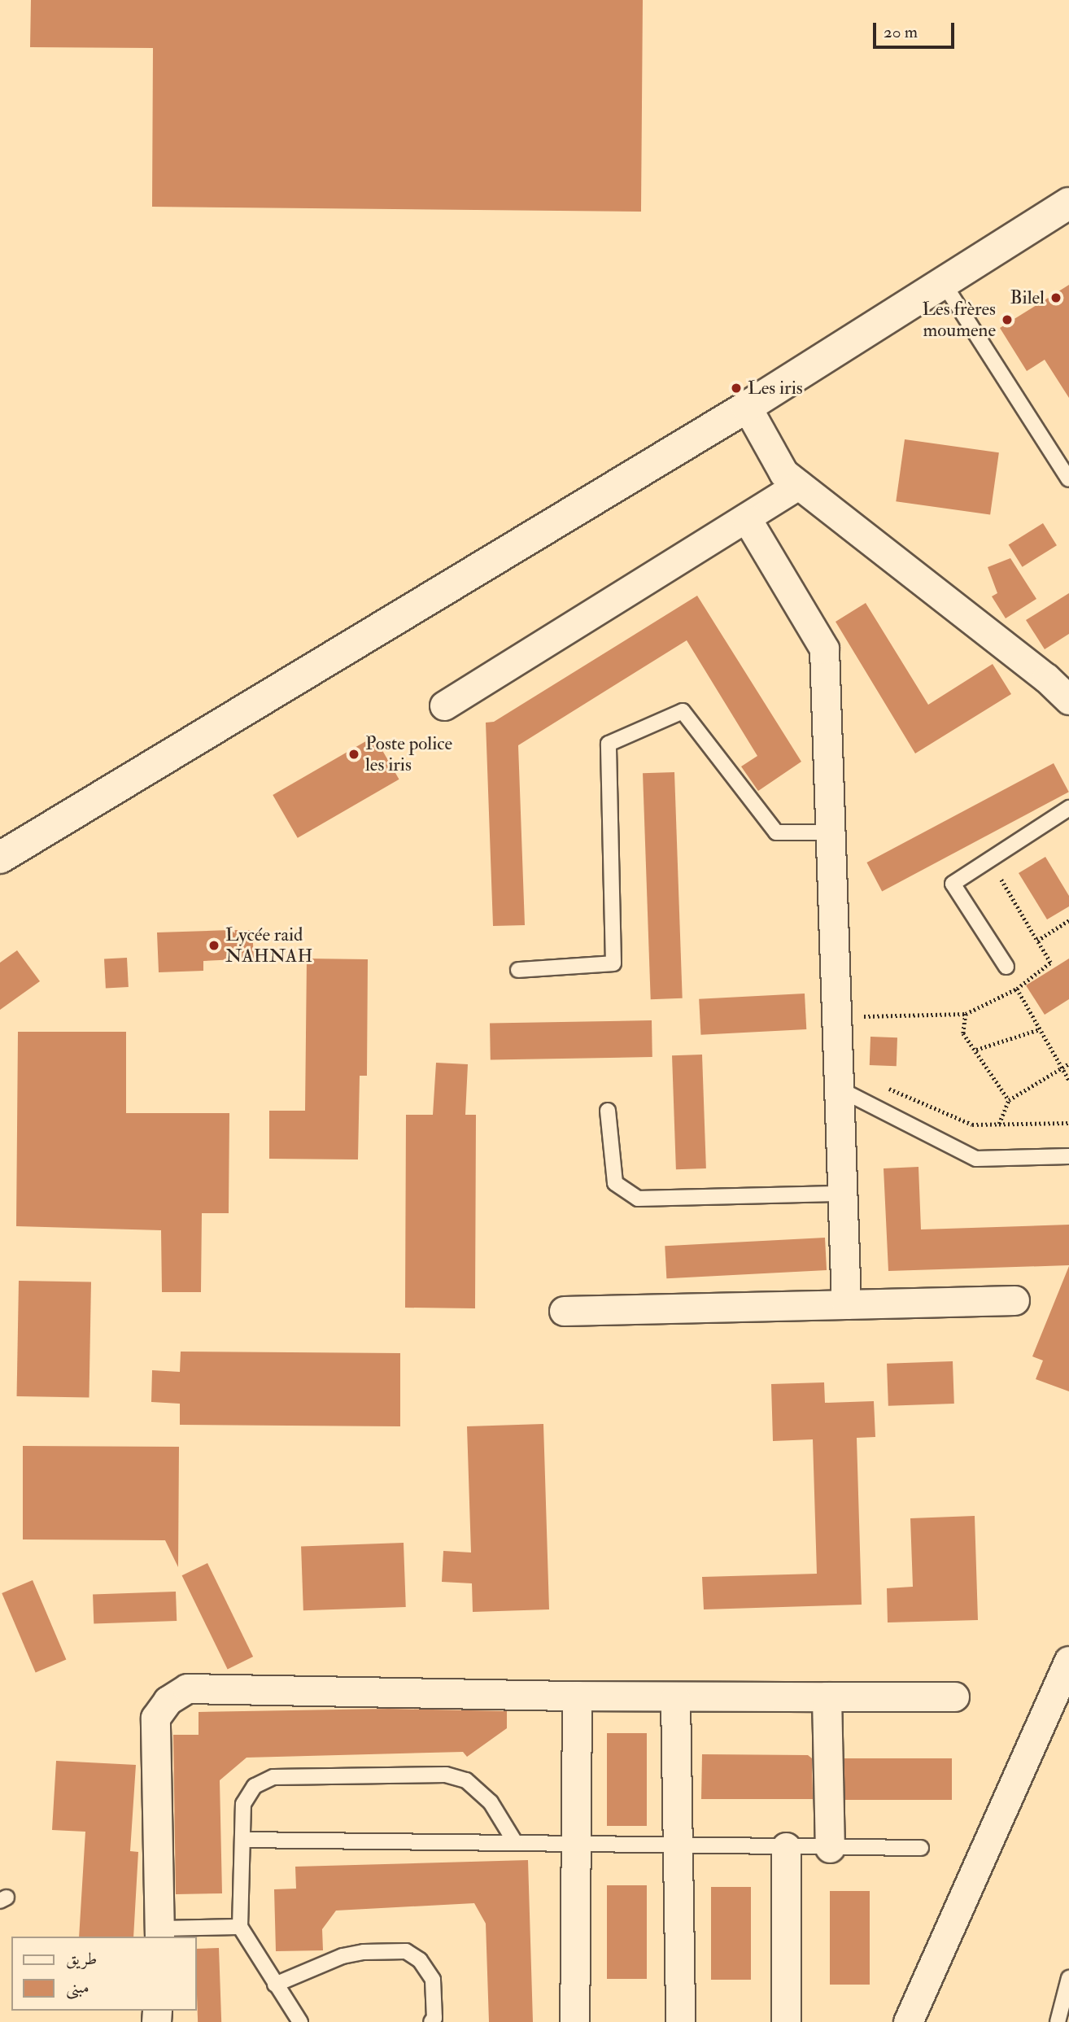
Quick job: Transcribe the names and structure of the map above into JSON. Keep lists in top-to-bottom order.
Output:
{
  "places": [
    "Bilel",
    "Les frères moumene",
    "Les iris",
    "Poste police les iris",
    "Lycée raid NAHNAH"
  ],
  "legend": ["طريق", "مبنى"],
  "scale_bar": "20 m"
}
